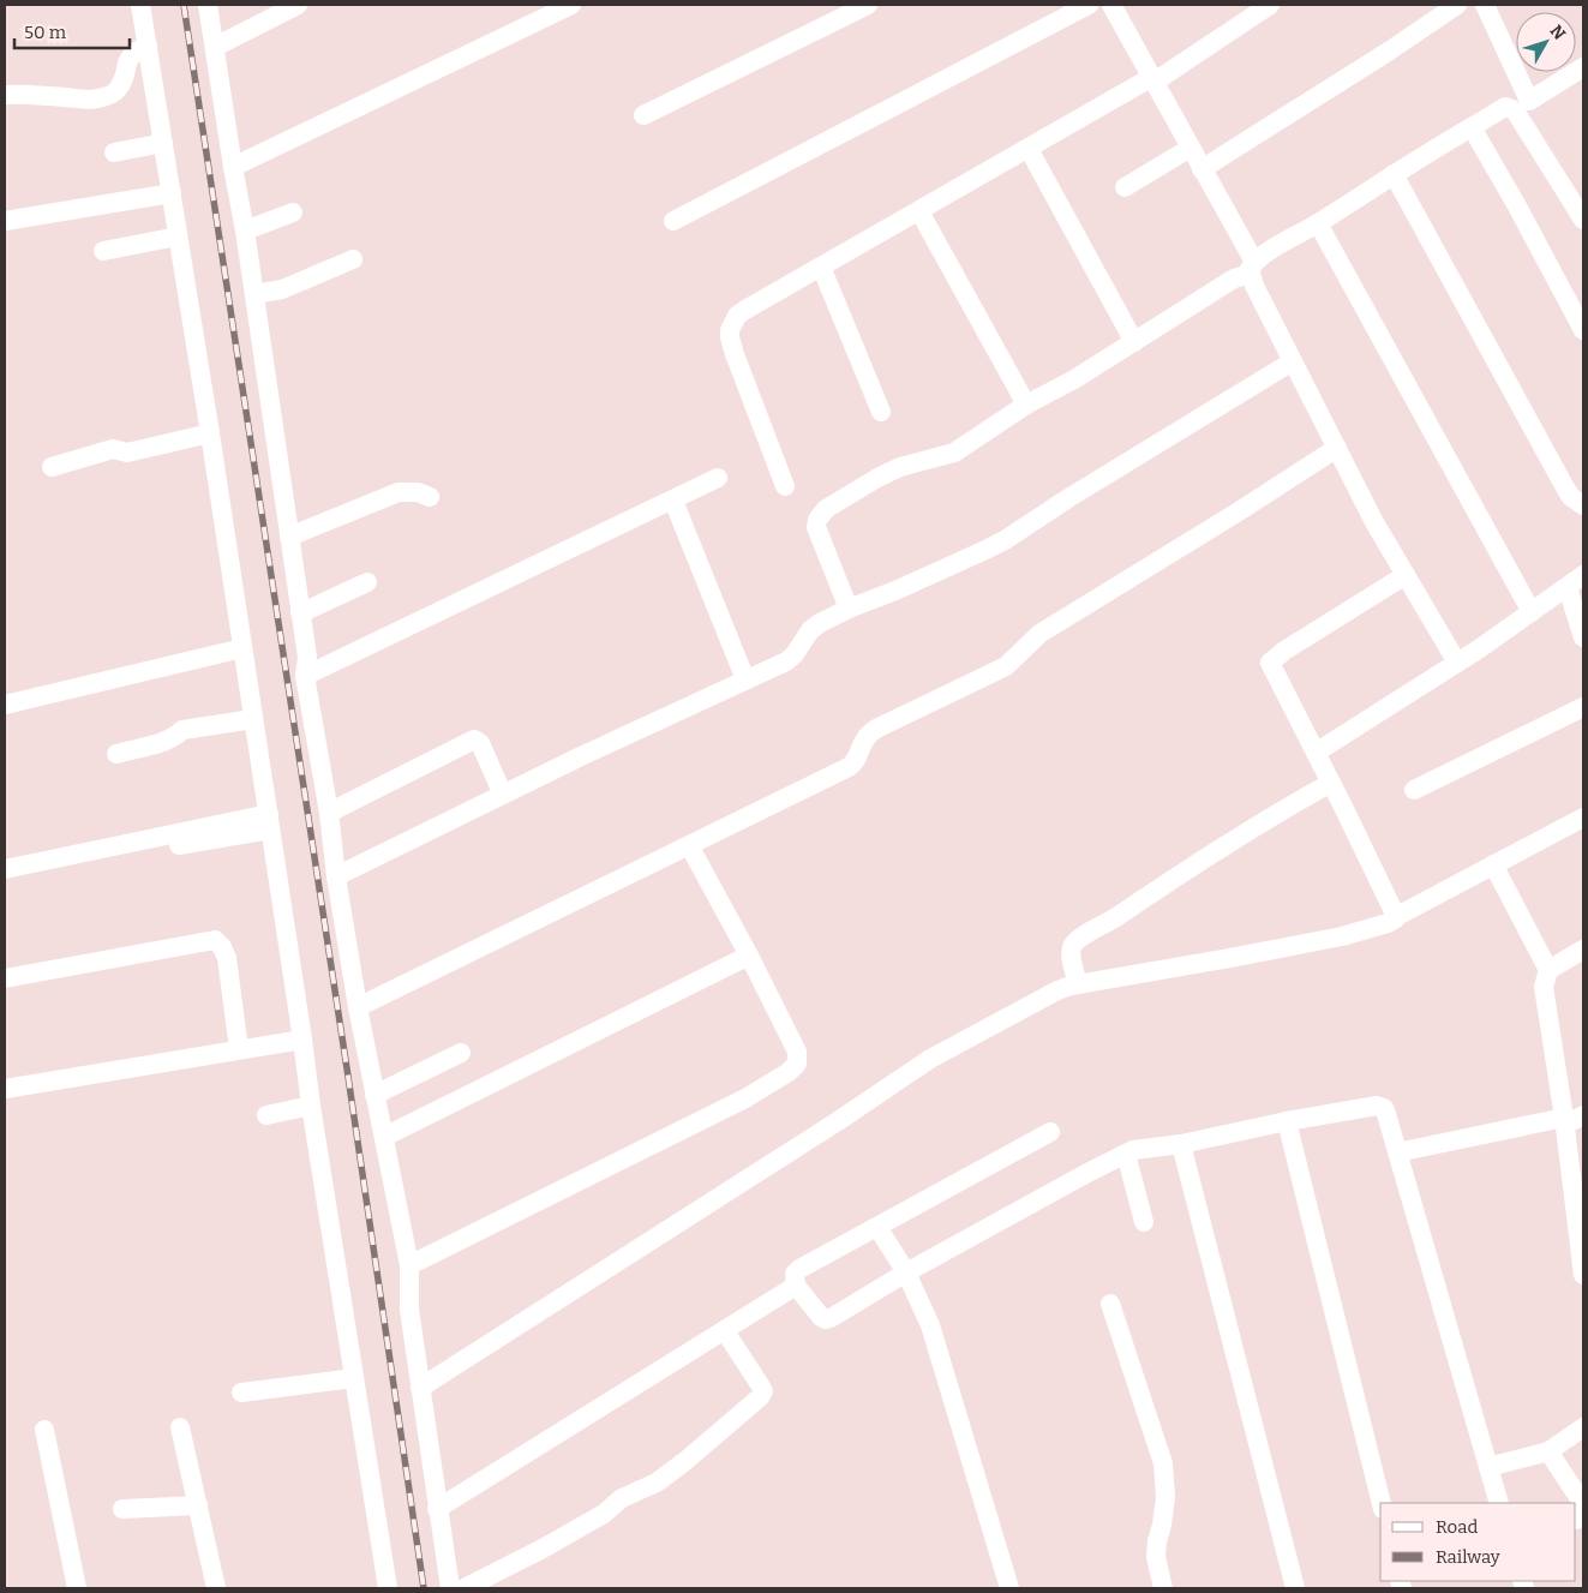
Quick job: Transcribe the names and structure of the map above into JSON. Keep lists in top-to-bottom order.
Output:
{
  "legend": ["Road", "Railway"],
  "scale_bar": "50 m",
  "north": "top right"
}
